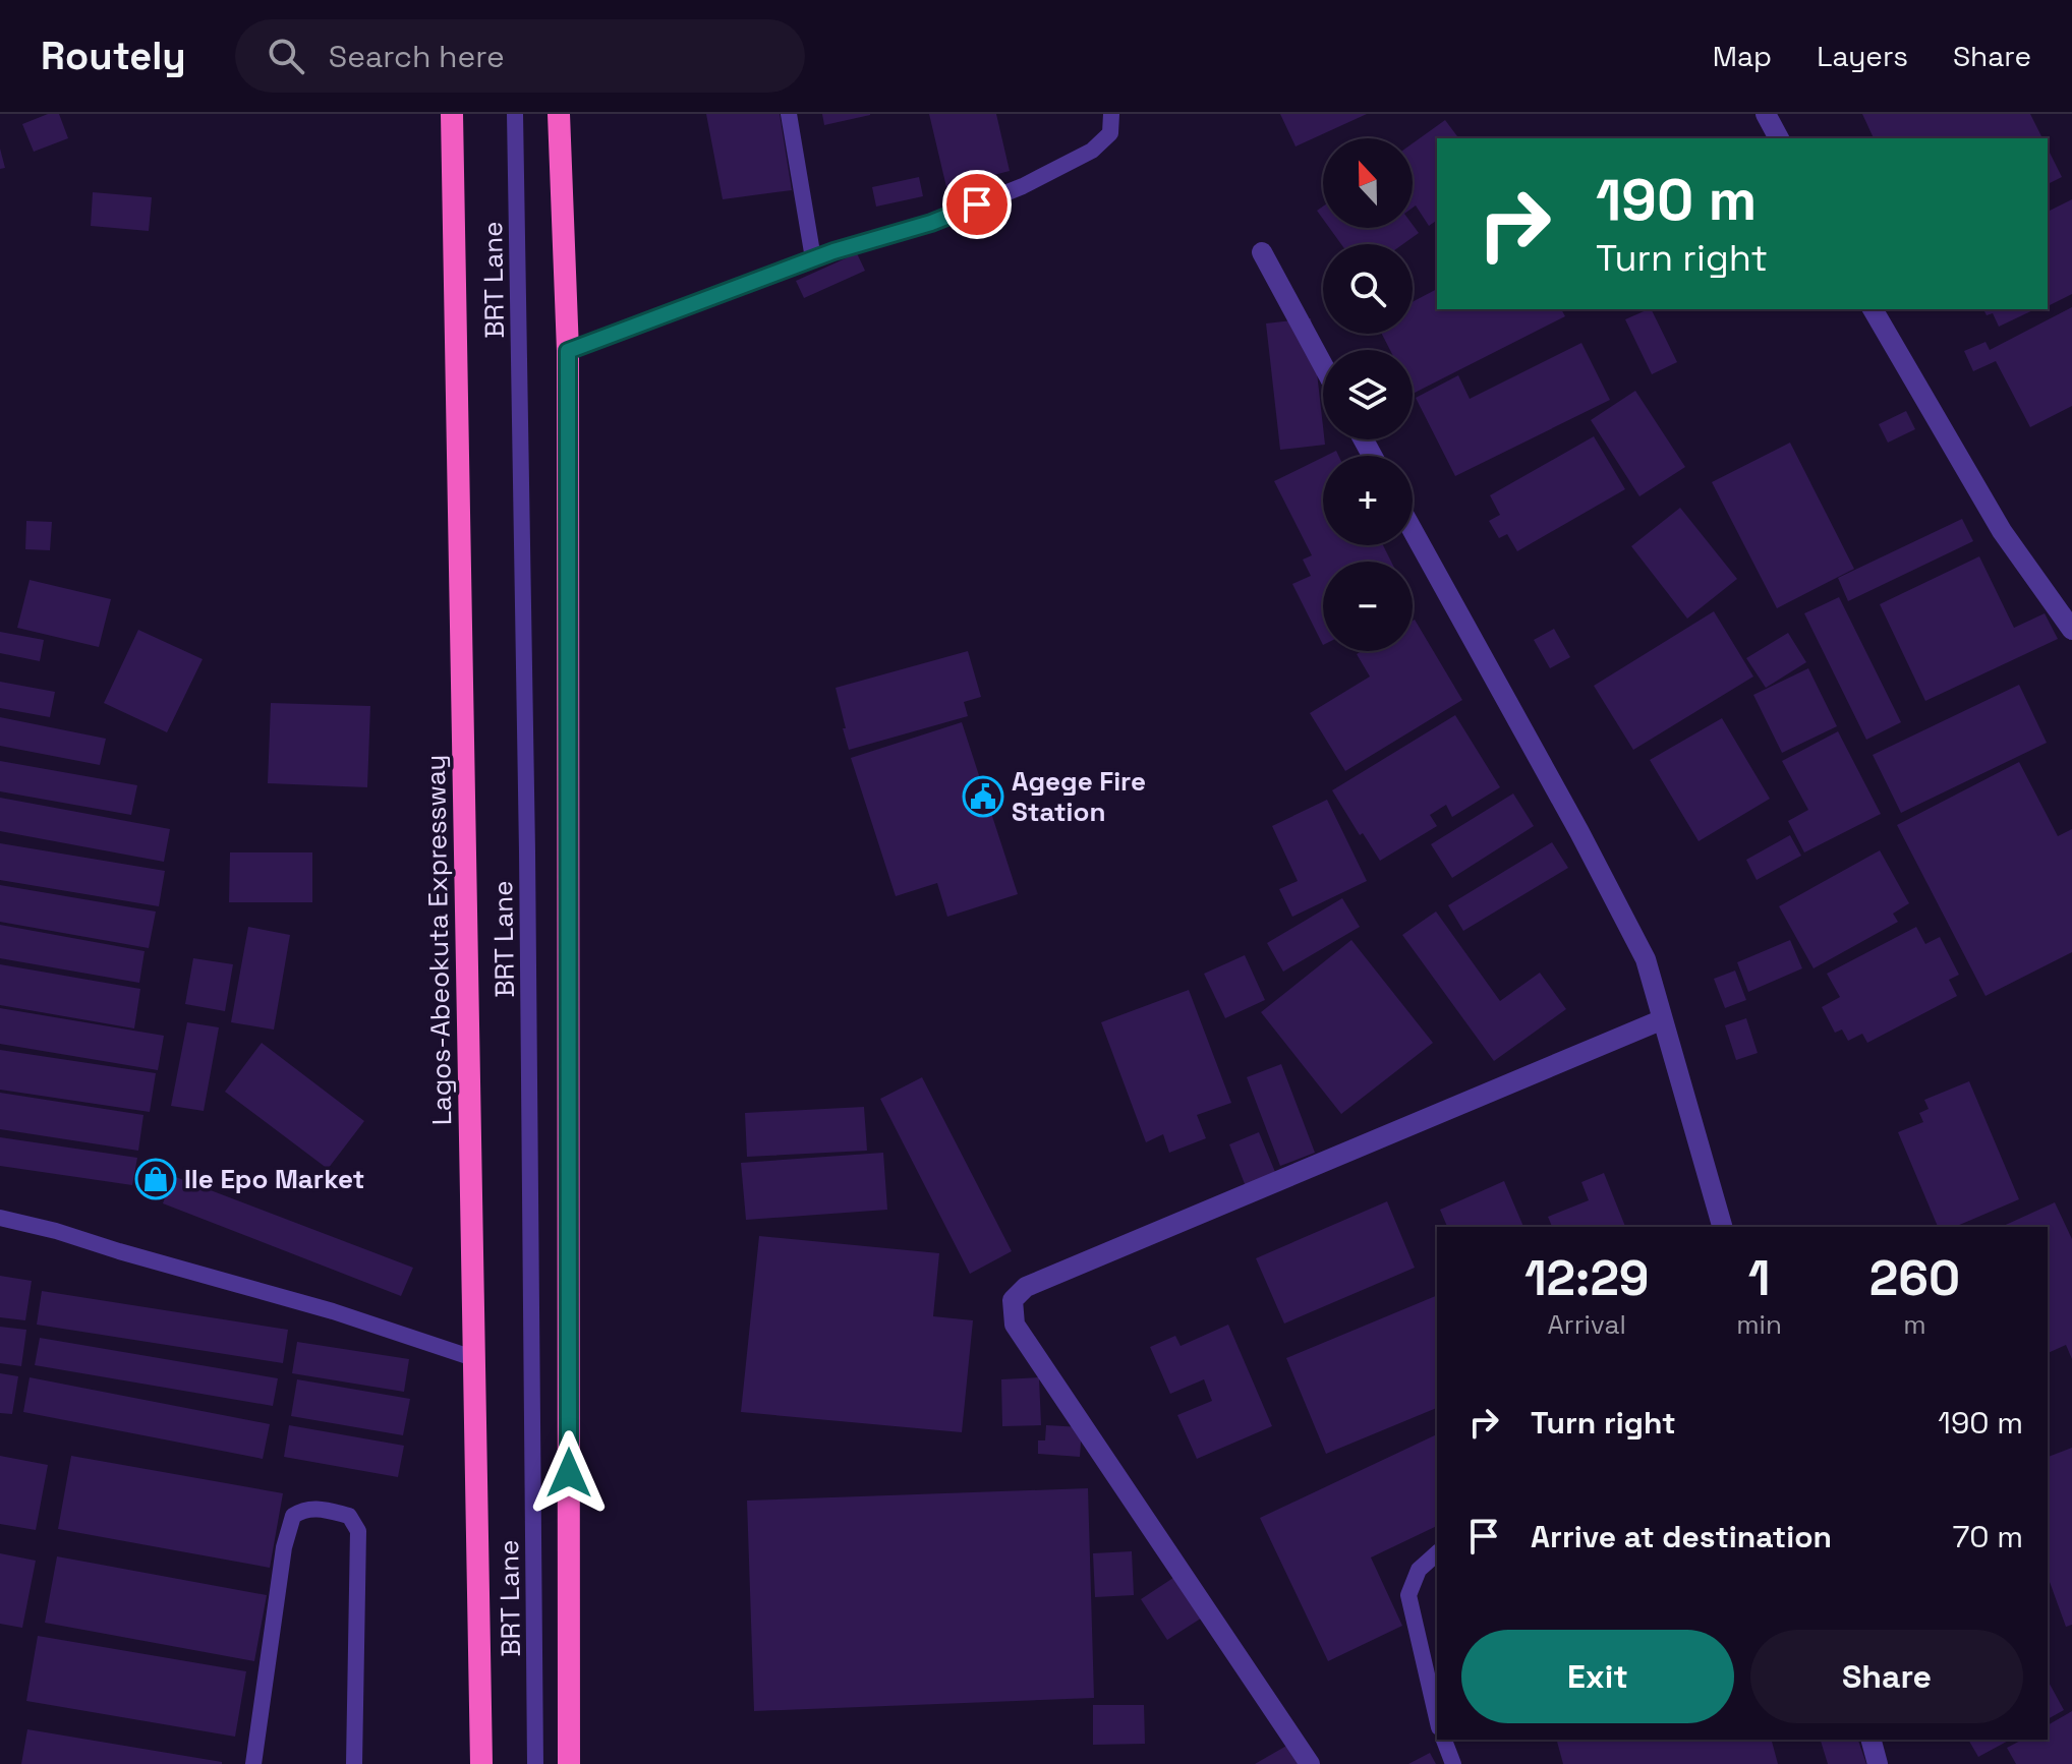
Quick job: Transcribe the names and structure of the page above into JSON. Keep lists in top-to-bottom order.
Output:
{
  "streets": {
    "highway": ["Lagos-Abeokuta Expressway"],
    "lane": ["BRT Lane"]
  },
  "places": {
    "public building": ["Agege Fire Station"],
    "shop": ["Ile Epo Market"]
  },
  "north": "top",
  "page": {
    "header": "Routely",
    "search": "Search here",
    "nav": ["Map", "Layers", "Share"],
    "map_buttons": ["+", "−"],
    "turn": ["190 m", "Turn right"],
    "eta": [
      "12:29",
      "Arrival",
      "1",
      "min",
      "260",
      "m"
    ],
    "list": [
      {
        "name": "Turn right",
        "value": "190 m"
      },
      {
        "name": "Arrive at destination",
        "value": "70 m"
      }
    ],
    "buttons": ["Exit", "Share"]
  }
}
